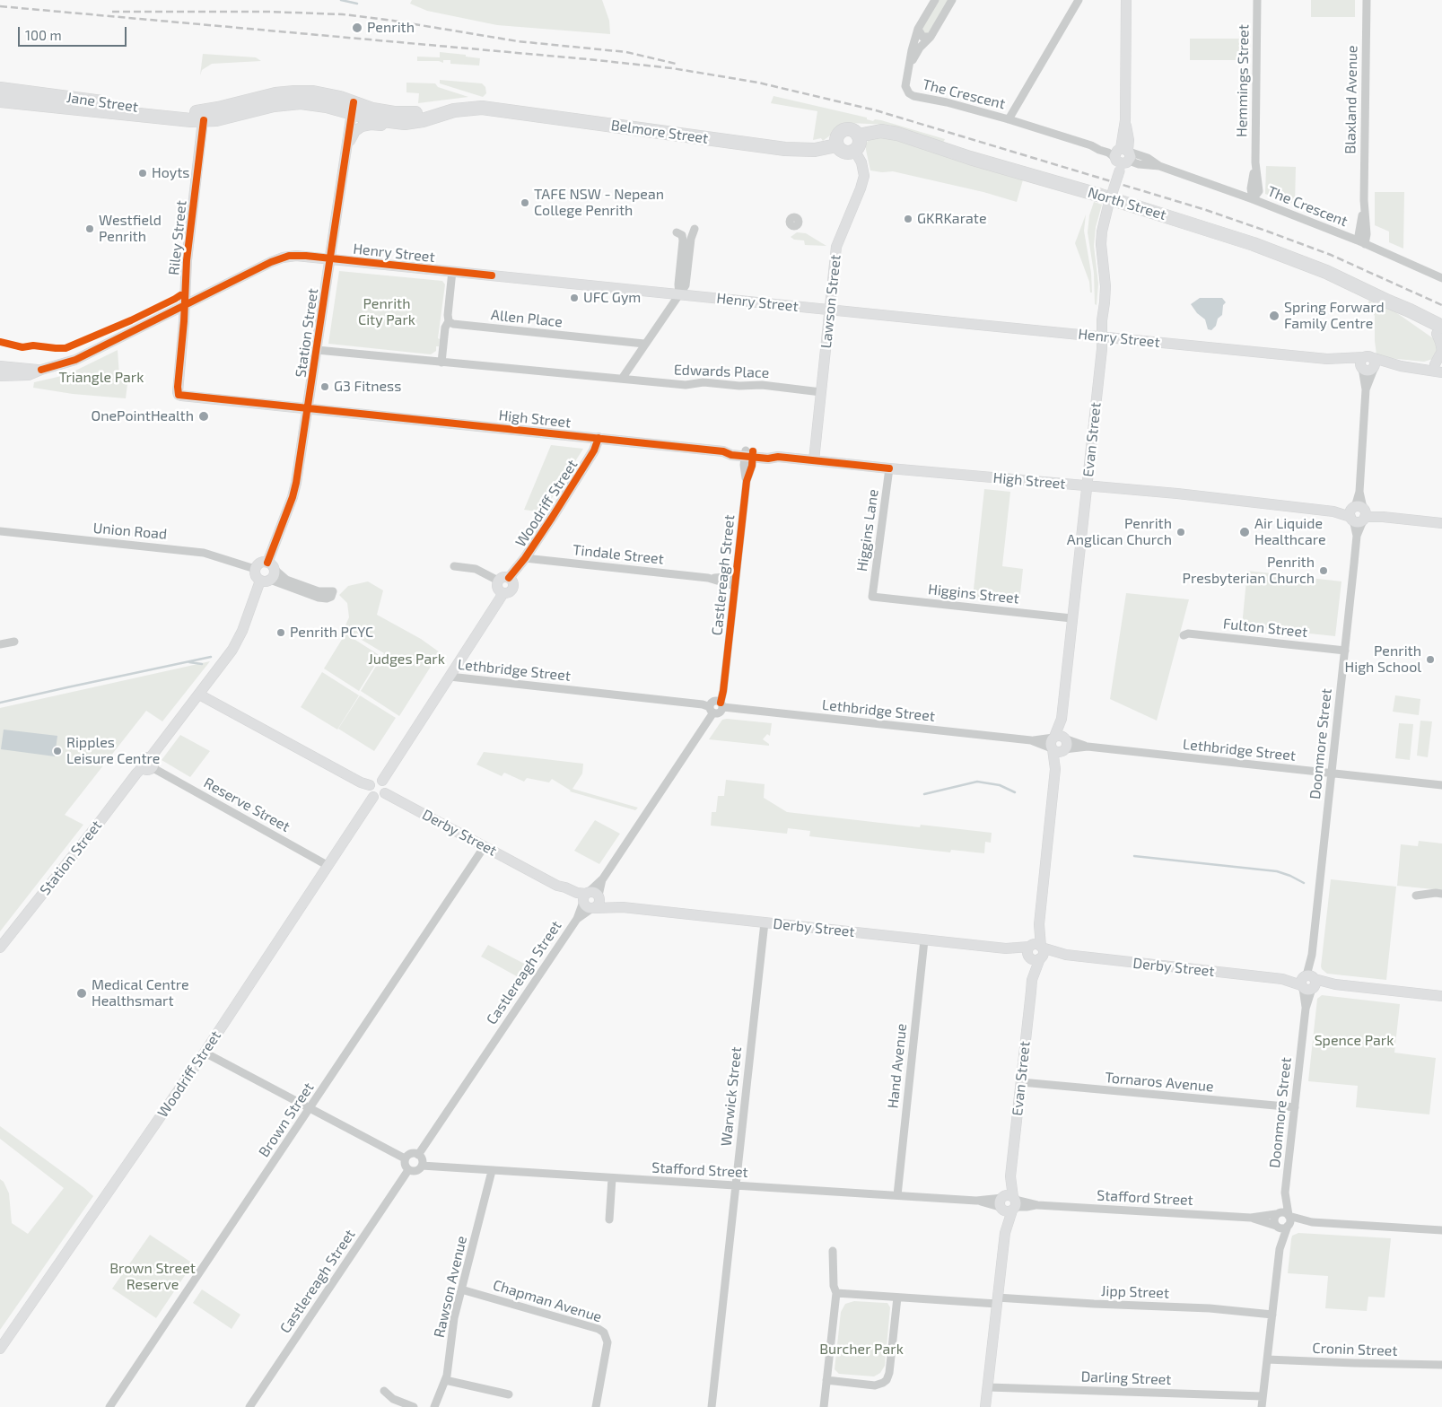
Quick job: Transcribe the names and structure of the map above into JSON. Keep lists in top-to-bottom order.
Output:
{
  "streets": {
    "highway": ["Jane Street", "Belmore Street", "North Street"],
    "street": [
      "Hemmings Street",
      "The Crescent",
      "Blaxland Avenue",
      "Riley Street",
      "Henry Street",
      "Lawson Street",
      "Allen Place",
      "Station Street",
      "Edwards Place",
      "High Street",
      "Evan Street",
      "Woodriff Street",
      "Higgins Lane",
      "Union Road",
      "Tindale Street",
      "Castlereagh Street",
      "Higgins Street",
      "Fulton Street",
      "Lethbridge Street",
      "Doonmore Street",
      "Reserve Street",
      "Derby Street",
      "Hand Avenue",
      "Tornaros Avenue",
      "Warwick Street",
      "Brown Street",
      "Stafford Street",
      "Rawson Avenue",
      "Jipp Street",
      "Chapman Avenue",
      "Cronin Street",
      "Darling Street"
    ]
  },
  "crossings": [
    ["Hemmings Street", "The Crescent"],
    ["The Crescent", "Blaxland Avenue"],
    ["The Crescent", "Evan Street"],
    ["Jane Street", "Belmore Street"],
    ["Jane Street", "Riley Street"],
    ["Belmore Street", "North Street"],
    ["Belmore Street", "Riley Street"],
    ["Belmore Street", "Lawson Street"],
    ["Belmore Street", "Station Street"],
    ["North Street", "Lawson Street"],
    ["Riley Street", "Henry Street"],
    ["Riley Street", "High Street"],
    ["Henry Street", "Lawson Street"],
    ["Henry Street", "Station Street"],
    ["Henry Street", "Evan Street"],
    ["Lawson Street", "Edwards Place"],
    ["Lawson Street", "High Street"],
    ["Station Street", "High Street"],
    ["Station Street", "Union Road"],
    ["Station Street", "Reserve Street"],
    ["High Street", "Evan Street"],
    ["High Street", "Woodriff Street"],
    ["High Street", "Higgins Lane"],
    ["High Street", "Castlereagh Street"],
    ["High Street", "Doonmore Street"],
    ["Evan Street", "Higgins Street"],
    ["Evan Street", "Lethbridge Street"],
    ["Evan Street", "Derby Street"],
    ["Evan Street", "Tornaros Avenue"],
    ["Evan Street", "Stafford Street"],
    ["Evan Street", "Jipp Street"],
    ["Evan Street", "Darling Street"],
    ["Woodriff Street", "Tindale Street"],
    ["Woodriff Street", "Reserve Street"],
    ["Woodriff Street", "Derby Street"],
    ["Higgins Lane", "Higgins Street"],
    ["Tindale Street", "Castlereagh Street"],
    ["Castlereagh Street", "Lethbridge Street"],
    ["Castlereagh Street", "Derby Street"],
    ["Castlereagh Street", "Stafford Street"],
    ["Fulton Street", "Doonmore Street"],
    ["Lethbridge Street", "Doonmore Street"],
    ["Doonmore Street", "Derby Street"],
    ["Doonmore Street", "Tornaros Avenue"],
    ["Doonmore Street", "Stafford Street"],
    ["Derby Street", "Hand Avenue"],
    ["Derby Street", "Warwick Street"],
    ["Derby Street", "Brown Street"],
    ["Hand Avenue", "Stafford Street"],
    ["Warwick Street", "Stafford Street"],
    ["Stafford Street", "Rawson Avenue"],
    ["Rawson Avenue", "Chapman Avenue"]
  ],
  "parks": [
    "Penrith City Park",
    "Triangle Park",
    "Judges Park",
    "Spence Park",
    "Brown Street Reserve",
    "Burcher Park"
  ],
  "places": [
    "Penrith",
    "Hoyts",
    "TAFE NSW - Nepean College Penrith",
    "GKRKarate",
    "Westfield Penrith",
    "UFC Gym",
    "Spring Forward Family Centre",
    "G3 Fitness",
    "OnePointHealth",
    "Penrith Anglican Church",
    "Air Liquide Healthcare",
    "Penrith Presbyterian Church",
    "Penrith PCYC",
    "Penrith High School",
    "Ripples Leisure Centre",
    "Medical Centre Healthsmart"
  ],
  "scale_bar": "100 m"
}
